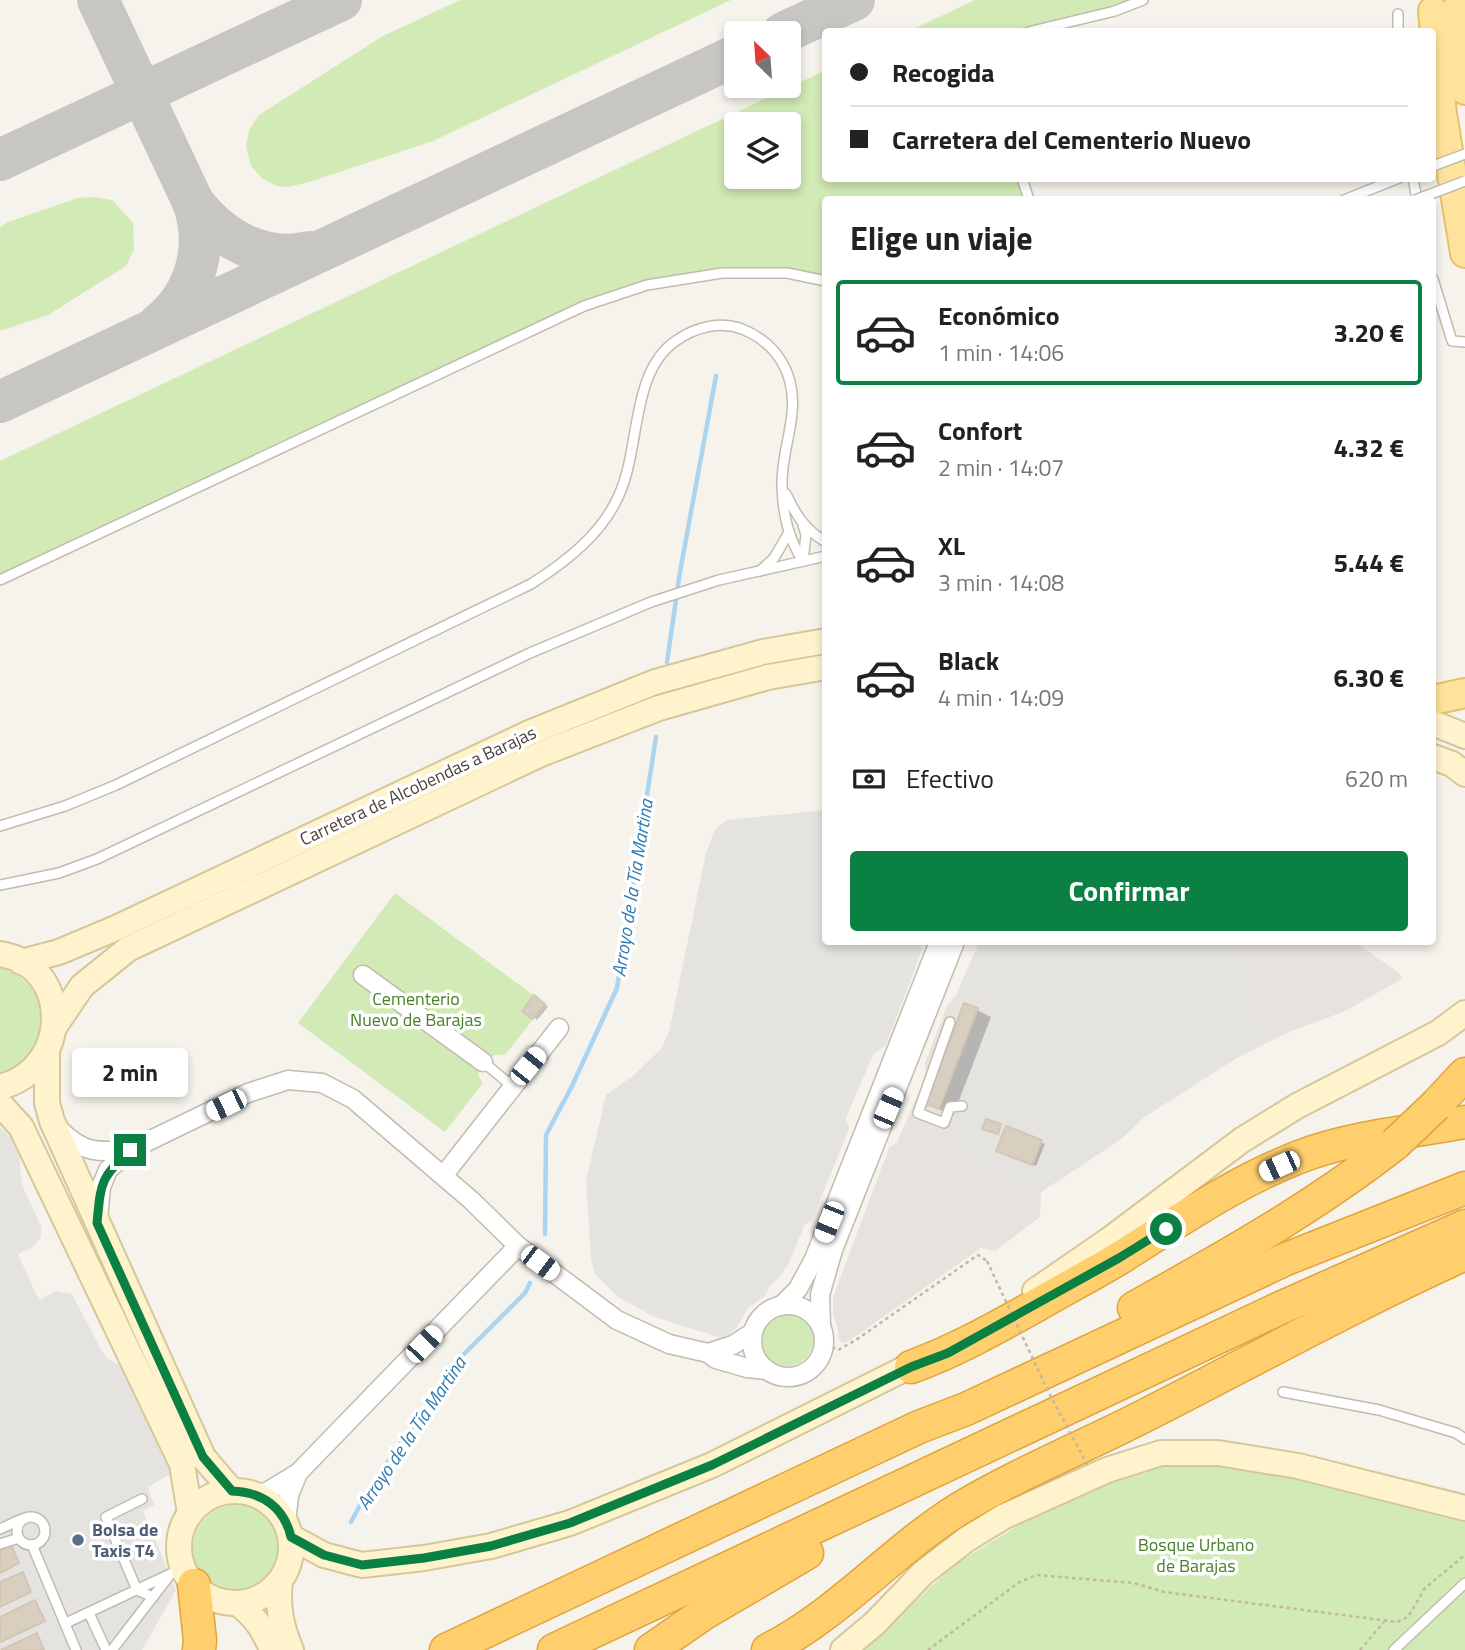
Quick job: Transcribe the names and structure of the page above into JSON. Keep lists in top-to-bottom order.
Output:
{
  "streets": {
    "street": ["Carretera de Alcobendas a Barajas"]
  },
  "water": ["Arroyo de la Tía Martina"],
  "parks": ["Cementerio Nuevo de Barajas", "Bosque Urbano de Barajas"],
  "places": ["Bolsa de Taxis T4"],
  "north": "top left",
  "page": {
    "banner": ["Recogida", "Carretera del Cementerio Nuevo"],
    "heading": "Elige un viaje",
    "list": [
      {
        "name": "Económico",
        "note": "1 min · 14:06",
        "value": "3.20 €"
      },
      {
        "name": "Confort",
        "note": "2 min · 14:07",
        "value": "4.32 €"
      },
      {
        "name": "XL",
        "note": "3 min · 14:08",
        "value": "5.44 €"
      },
      {
        "name": "Black",
        "note": "4 min · 14:09",
        "value": "6.30 €"
      }
    ],
    "pay": ["Efectivo", "620 m"],
    "buttons": "Confirmar",
    "bubble": "2 min"
  }
}
